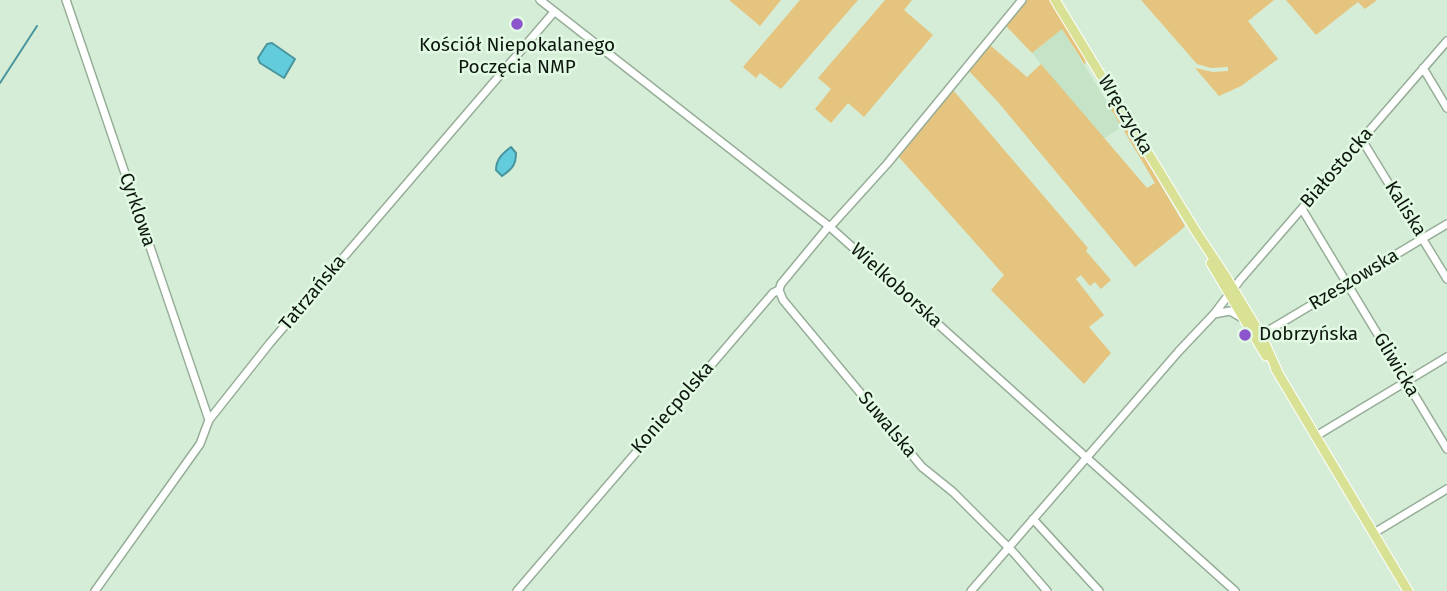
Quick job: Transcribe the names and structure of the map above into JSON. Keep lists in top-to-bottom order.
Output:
{
  "streets": {
    "main road": ["Wręczycka"],
    "street": [
      "Białostocka",
      "Kaliska",
      "Cyrklowa",
      "Rzeszowska",
      "Wielkoborska",
      "Tatrzańska",
      "Gliwicka",
      "Koniecpolska",
      "Suwalska"
    ]
  },
  "crossings": [
    ["Wręczycka", "Białostocka"],
    ["Wręczycka", "Rzeszowska"],
    ["Białostocka", "Kaliska"],
    ["Białostocka", "Gliwicka"],
    ["Kaliska", "Rzeszowska"],
    ["Cyrklowa", "Tatrzańska"],
    ["Rzeszowska", "Gliwicka"],
    ["Wielkoborska", "Tatrzańska"],
    ["Wielkoborska", "Koniecpolska"],
    ["Koniecpolska", "Suwalska"]
  ],
  "places": ["Kościół Niepokalanego Poczęcia NMP", "Dobrzyńska"]
}
